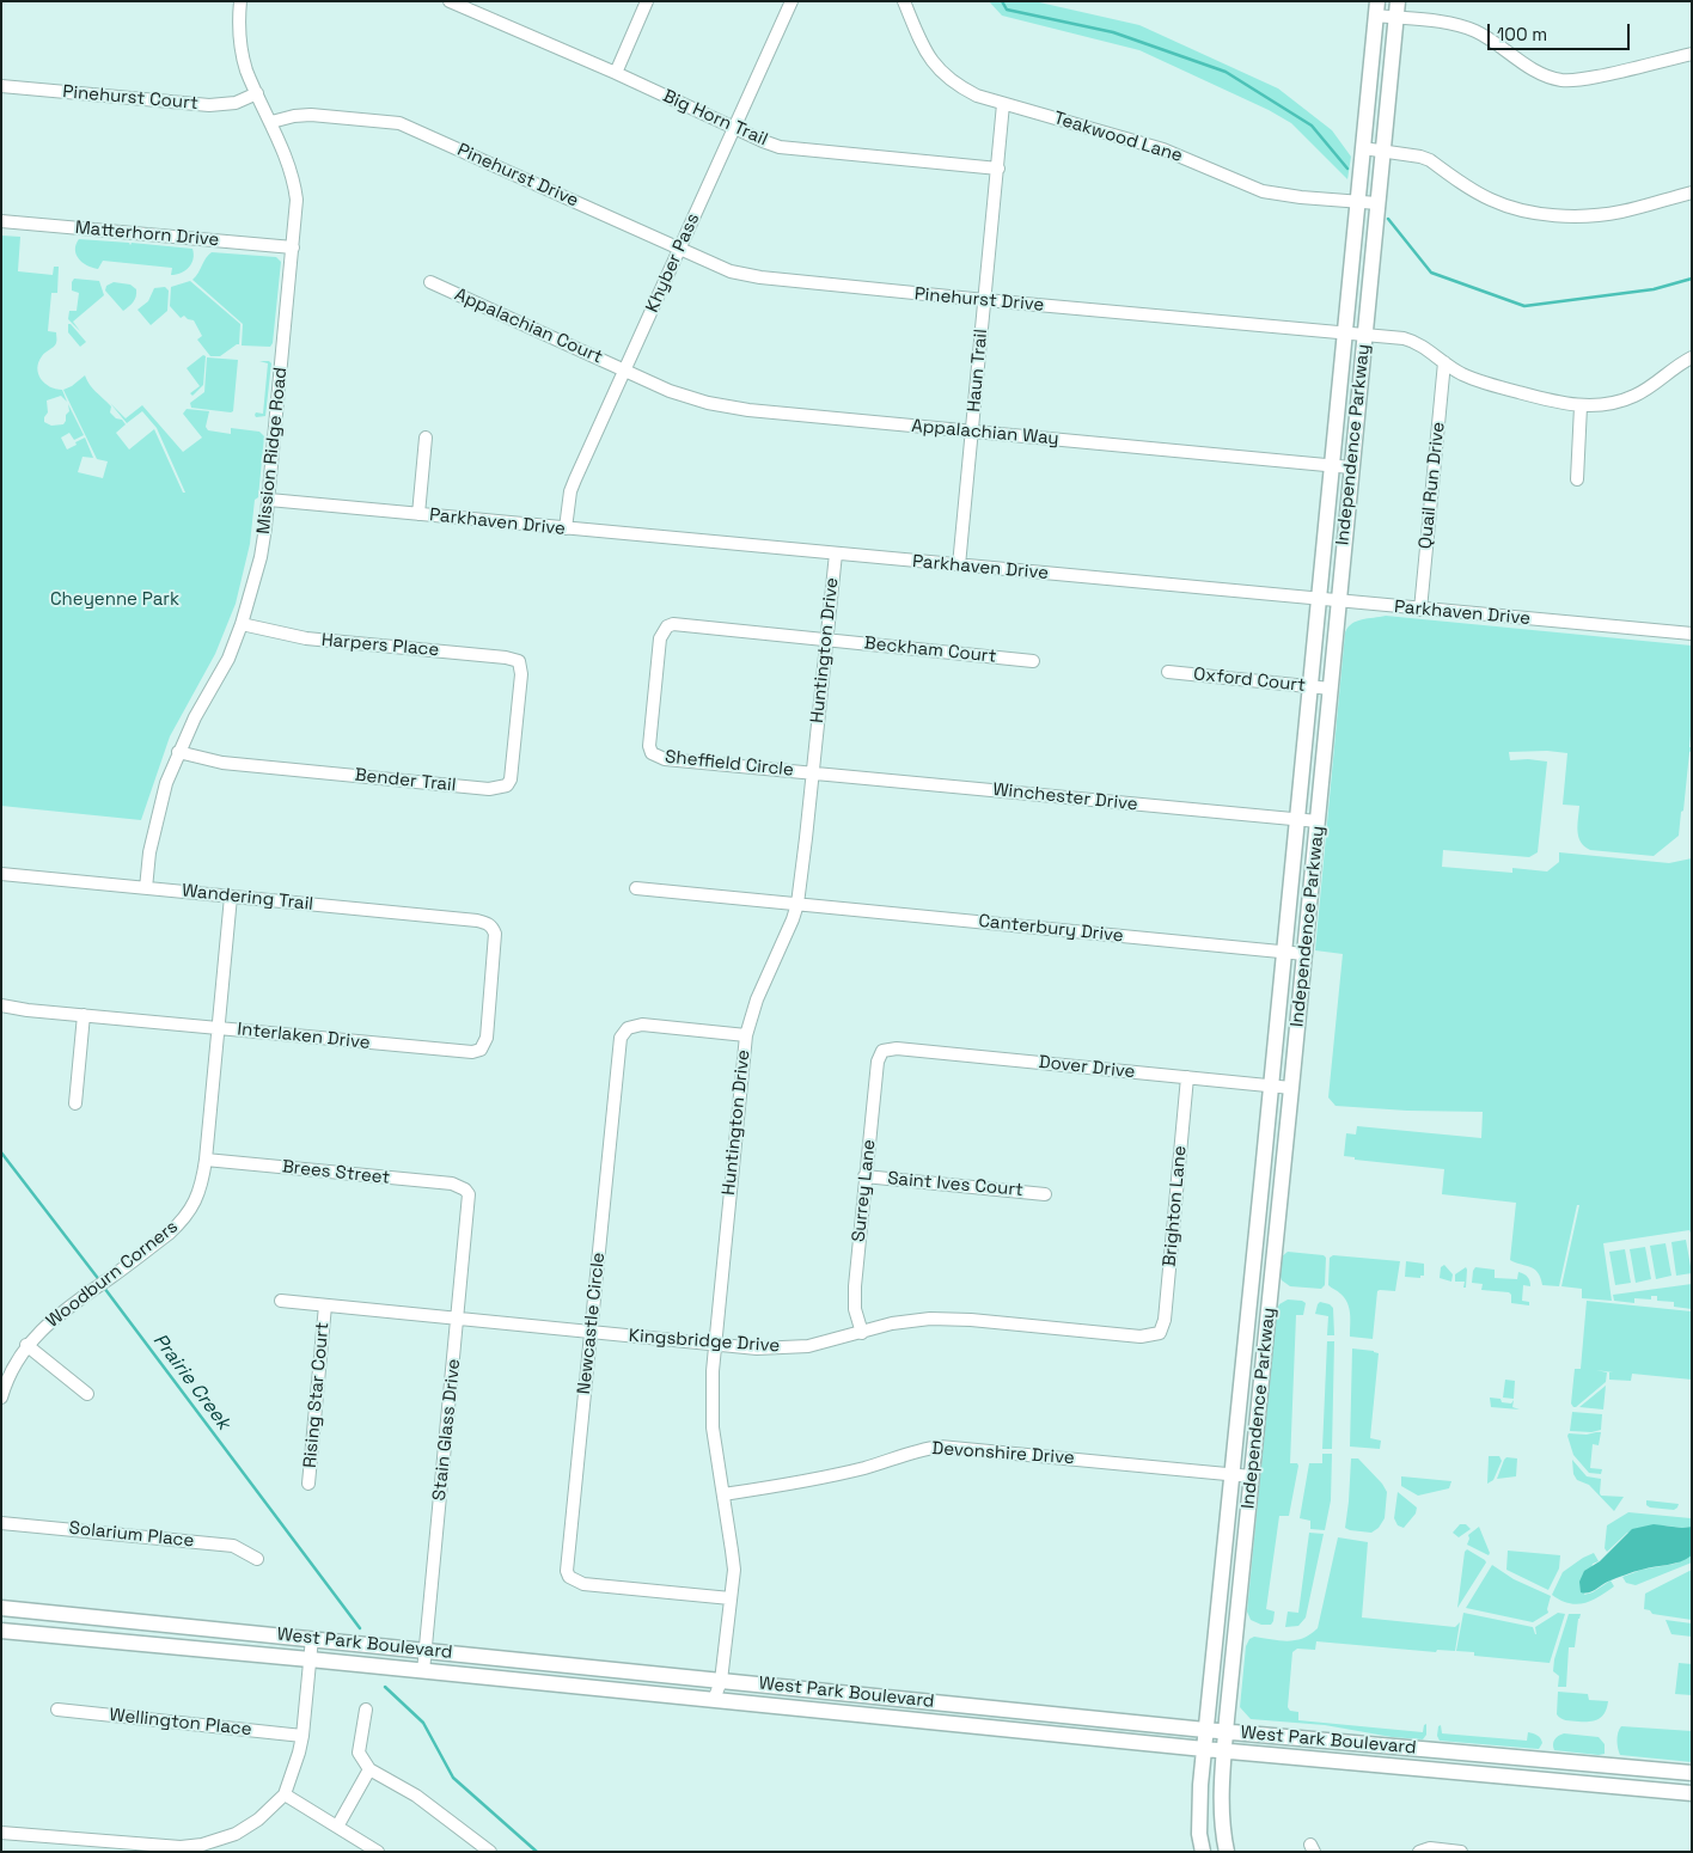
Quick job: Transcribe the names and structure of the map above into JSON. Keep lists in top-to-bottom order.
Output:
{
  "streets": {
    "main road": ["Independence Parkway", "West Park Boulevard"],
    "street": [
      "Pinehurst Court",
      "Big Horn Trail",
      "Teakwood Lane",
      "Pinehurst Drive",
      "Matterhorn Drive",
      "Khyber Pass",
      "Appalachian Court",
      "Haun Trail",
      "Appalachian Way",
      "Mission Ridge Road",
      "Quail Run Drive",
      "Parkhaven Drive",
      "Harpers Place",
      "Huntington Drive",
      "Beckham Court",
      "Oxford Court",
      "Sheffield Circle",
      "Bender Trail",
      "Winchester Drive",
      "Wandering Trail",
      "Canterbury Drive",
      "Interlaken Drive",
      "Dover Drive",
      "Brees Street",
      "Saint Ives Court",
      "Surrey Lane",
      "Brighton Lane",
      "Woodburn Corners",
      "Newcastle Circle",
      "Kingsbridge Drive",
      "Rising Star Court",
      "Stain Glass Drive",
      "Devonshire Drive",
      "Solarium Place",
      "Wellington Place"
    ]
  },
  "crossings": [
    ["Pinehurst Court", "Mission Ridge Road"],
    ["Big Horn Trail", "Khyber Pass"],
    ["Big Horn Trail", "Haun Trail"],
    ["Teakwood Lane", "Haun Trail"],
    ["Teakwood Lane", "Independence Parkway"],
    ["Pinehurst Drive", "Khyber Pass"],
    ["Pinehurst Drive", "Haun Trail"],
    ["Pinehurst Drive", "Independence Parkway"],
    ["Pinehurst Drive", "Mission Ridge Road"],
    ["Pinehurst Drive", "Quail Run Drive"],
    ["Matterhorn Drive", "Mission Ridge Road"],
    ["Khyber Pass", "Appalachian Court"],
    ["Khyber Pass", "Appalachian Way"],
    ["Khyber Pass", "Parkhaven Drive"],
    ["Appalachian Court", "Appalachian Way"],
    ["Haun Trail", "Appalachian Way"],
    ["Haun Trail", "Parkhaven Drive"],
    ["Appalachian Way", "Independence Parkway"],
    ["Independence Parkway", "Parkhaven Drive"],
    ["Independence Parkway", "Oxford Court"],
    ["Independence Parkway", "Winchester Drive"],
    ["Independence Parkway", "Canterbury Drive"],
    ["Independence Parkway", "Dover Drive"],
    ["Independence Parkway", "Devonshire Drive"],
    ["Independence Parkway", "West Park Boulevard"],
    ["Mission Ridge Road", "Parkhaven Drive"],
    ["Mission Ridge Road", "Harpers Place"],
    ["Mission Ridge Road", "Bender Trail"],
    ["Mission Ridge Road", "Wandering Trail"],
    ["Quail Run Drive", "Parkhaven Drive"],
    ["Parkhaven Drive", "Huntington Drive"],
    ["Harpers Place", "Bender Trail"],
    ["Huntington Drive", "Beckham Court"],
    ["Huntington Drive", "Sheffield Circle"],
    ["Huntington Drive", "Winchester Drive"],
    ["Huntington Drive", "Canterbury Drive"],
    ["Huntington Drive", "Newcastle Circle"],
    ["Huntington Drive", "Kingsbridge Drive"],
    ["Huntington Drive", "Devonshire Drive"],
    ["Huntington Drive", "West Park Boulevard"],
    ["Beckham Court", "Sheffield Circle"],
    ["Sheffield Circle", "Winchester Drive"],
    ["Wandering Trail", "Interlaken Drive"],
    ["Wandering Trail", "Woodburn Corners"],
    ["Interlaken Drive", "Woodburn Corners"],
    ["Dover Drive", "Surrey Lane"],
    ["Dover Drive", "Brighton Lane"],
    ["Brees Street", "Woodburn Corners"],
    ["Brees Street", "Stain Glass Drive"],
    ["Saint Ives Court", "Surrey Lane"],
    ["Surrey Lane", "Kingsbridge Drive"],
    ["Brighton Lane", "Kingsbridge Drive"],
    ["Newcastle Circle", "Kingsbridge Drive"],
    ["Kingsbridge Drive", "Rising Star Court"],
    ["Kingsbridge Drive", "Stain Glass Drive"],
    ["Stain Glass Drive", "West Park Boulevard"]
  ],
  "water": ["Prairie Creek"],
  "parks": ["Cheyenne Park"],
  "scale_bar": "100 m"
}
